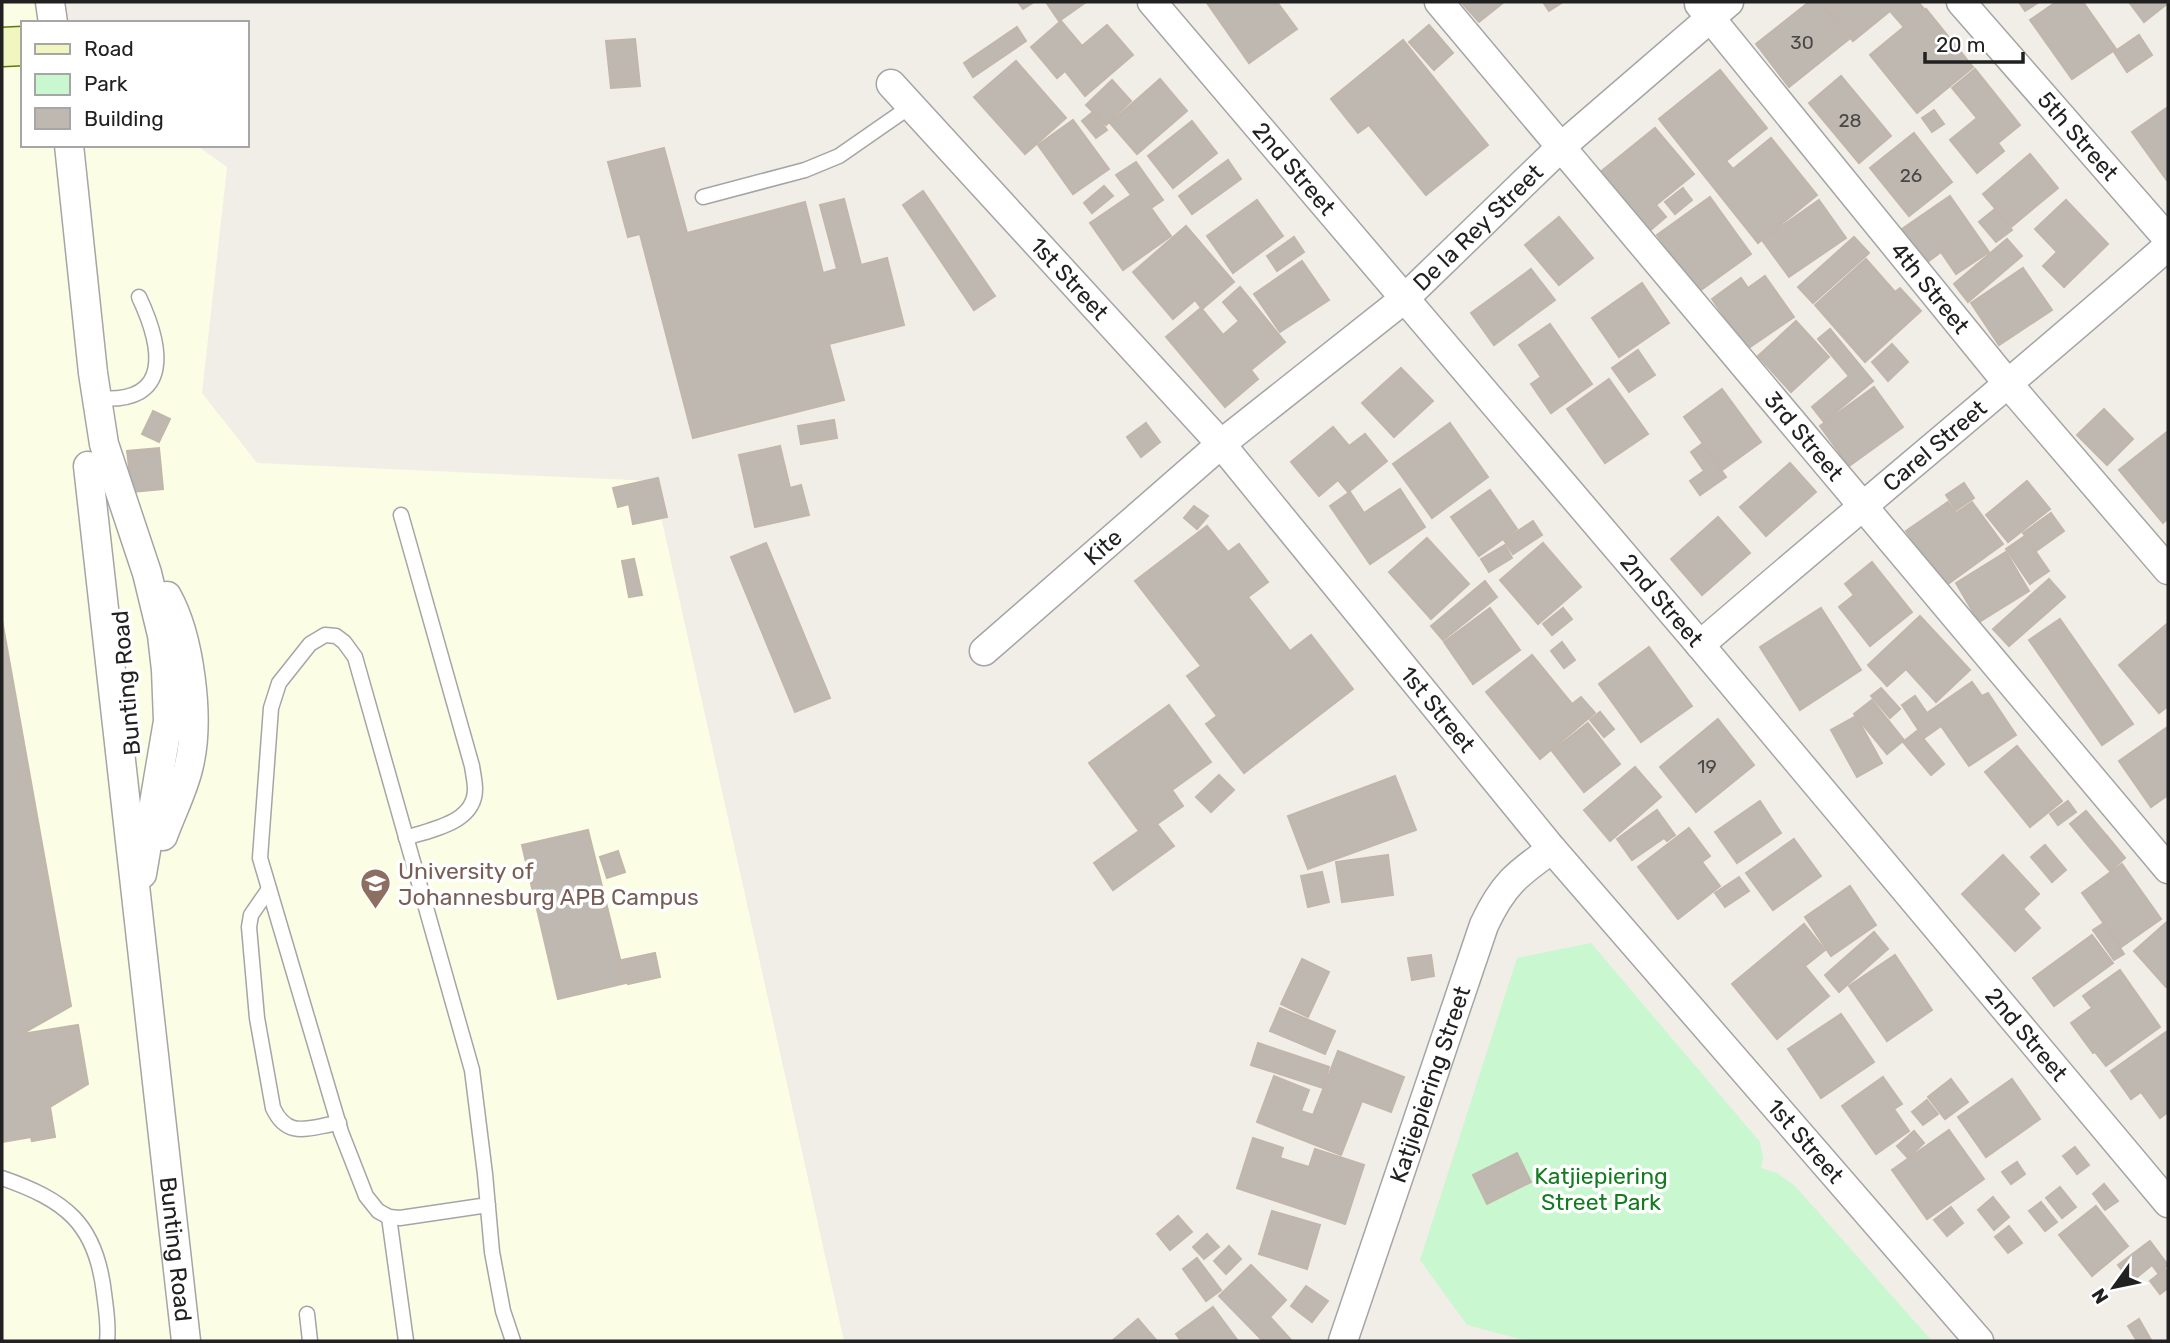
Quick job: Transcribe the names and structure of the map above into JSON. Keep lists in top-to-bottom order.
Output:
{
  "streets": {
    "street": [
      "5th Street",
      "2nd Street",
      "De la Rey Street",
      "1st Street",
      "4th Street",
      "3rd Street",
      "Carel Street",
      "Kite",
      "Bunting Road",
      "Katjiepiering Street"
    ]
  },
  "crossings": [
    ["2nd Street", "De la Rey Street"],
    ["2nd Street", "Carel Street"],
    ["De la Rey Street", "1st Street"],
    ["De la Rey Street", "4th Street"],
    ["De la Rey Street", "3rd Street"],
    ["De la Rey Street", "Kite"],
    ["1st Street", "Kite"],
    ["1st Street", "Katjiepiering Street"],
    ["4th Street", "Carel Street"],
    ["3rd Street", "Carel Street"]
  ],
  "parks": ["Katjiepiering Street Park"],
  "places": {
    "school or university": ["University of Johannesburg APB Campus"]
  },
  "house_numbers": [
    "30",
    "28",
    "26",
    "19"
  ],
  "legend": ["Road", "Park", "Building"],
  "scale_bar": "20 m",
  "north": "bottom left"
}
